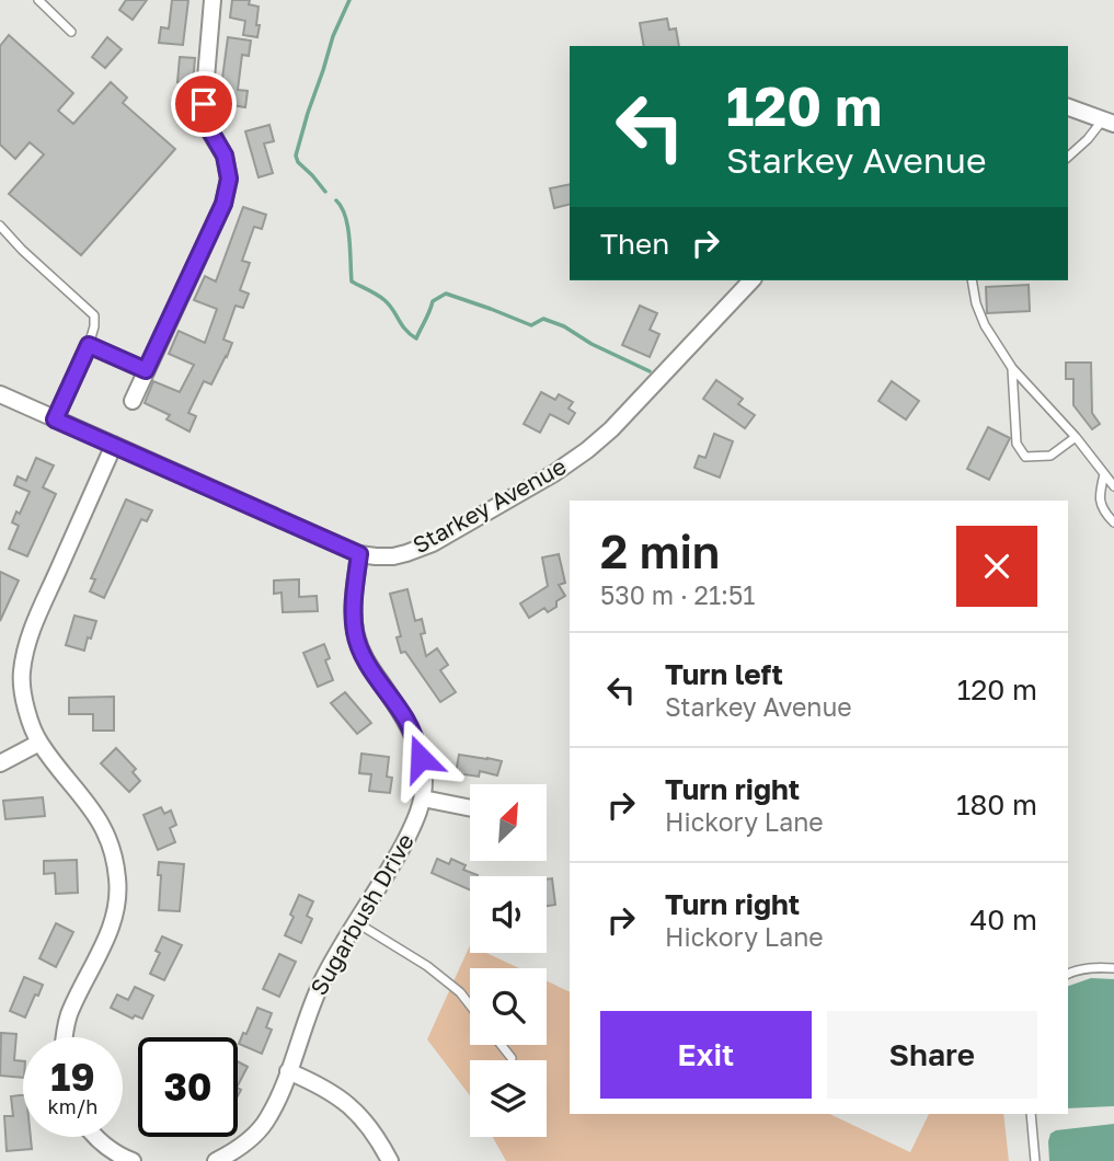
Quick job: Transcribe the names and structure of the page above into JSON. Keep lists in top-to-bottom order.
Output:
{
  "streets": {
    "street": ["Starkey Avenue", "Sugarbush Drive"]
  },
  "crossings": [
    ["Starkey Avenue", "Sugarbush Drive"]
  ],
  "north": "top right",
  "page": {
    "turn": ["120 m", "Starkey Avenue"],
    "then": "Then",
    "heading": ["2 min", "530 m · 21:51"],
    "list": [
      {
        "name": "Turn left",
        "note": "Starkey Avenue",
        "value": "120 m"
      },
      {
        "name": "Turn right",
        "note": "Hickory Lane",
        "value": "180 m"
      },
      {
        "name": "Turn right",
        "note": "Hickory Lane",
        "value": "40 m"
      }
    ],
    "buttons": ["Exit", "Share"],
    "speed": "19 km/h",
    "limit": "30"
  }
}
